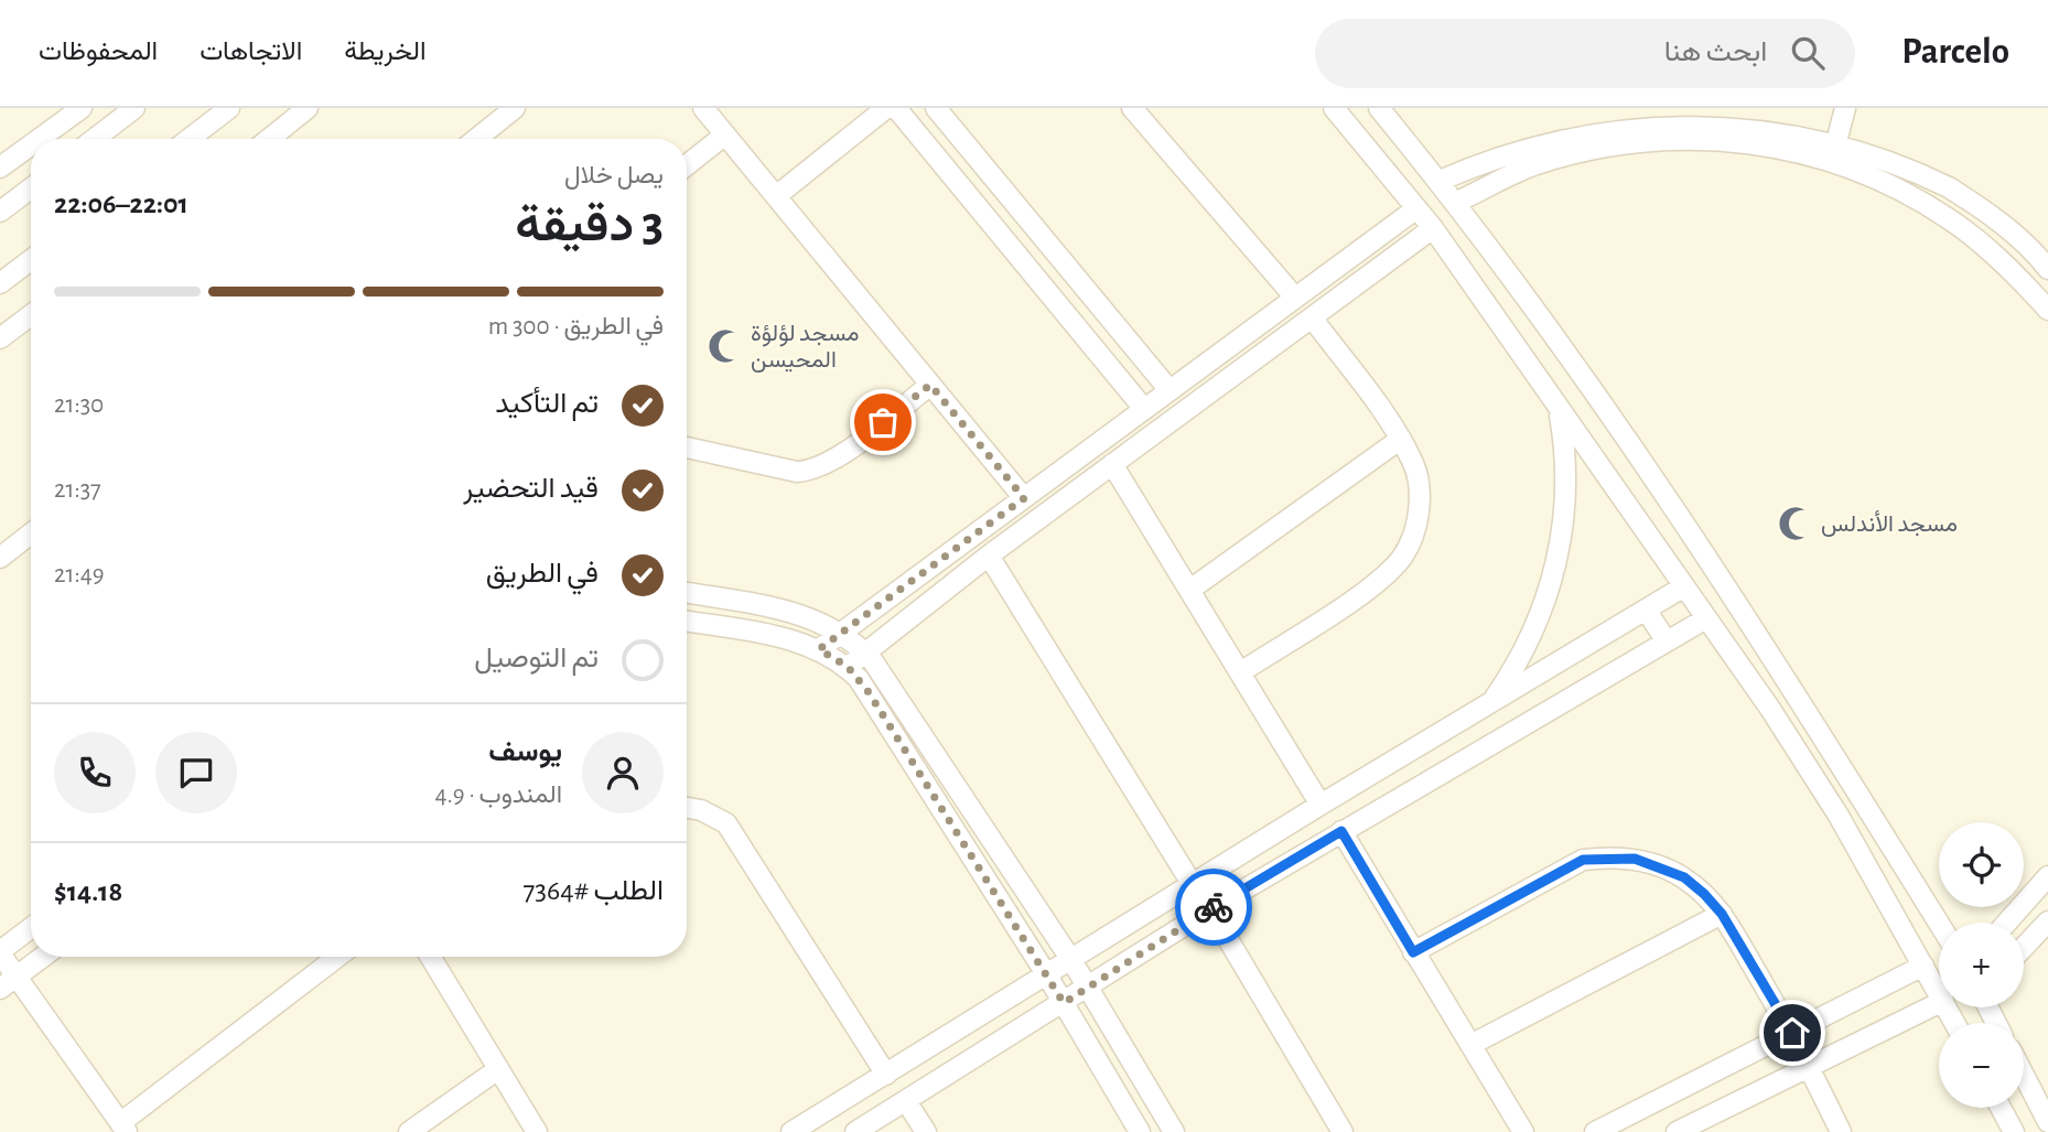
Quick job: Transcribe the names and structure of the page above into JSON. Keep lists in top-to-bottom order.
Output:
{
  "places": {
    "mosque": ["مسجد لؤلؤة المحيسن", "مسجد الأندلس"]
  },
  "page": {
    "header": "Parcelo",
    "search": "ابحث هنا",
    "nav": ["الخريطة", "الاتجاهات", "المحفوظات"],
    "heading": ["3 دقيقة", "يصل خلال", "22:01–22:06"],
    "panel": [
      "يوسف",
      "المندوب · 4.9",
      "الطلب #7364",
      "$14.18"
    ],
    "bar": "في الطريق · 300 m",
    "list": [
      ["تم التأكيد", "21:30"],
      ["قيد التحضير", "21:37"],
      ["في الطريق", "21:49"],
      "تم التوصيل"
    ],
    "map_buttons": ["+", "−"]
  }
}
